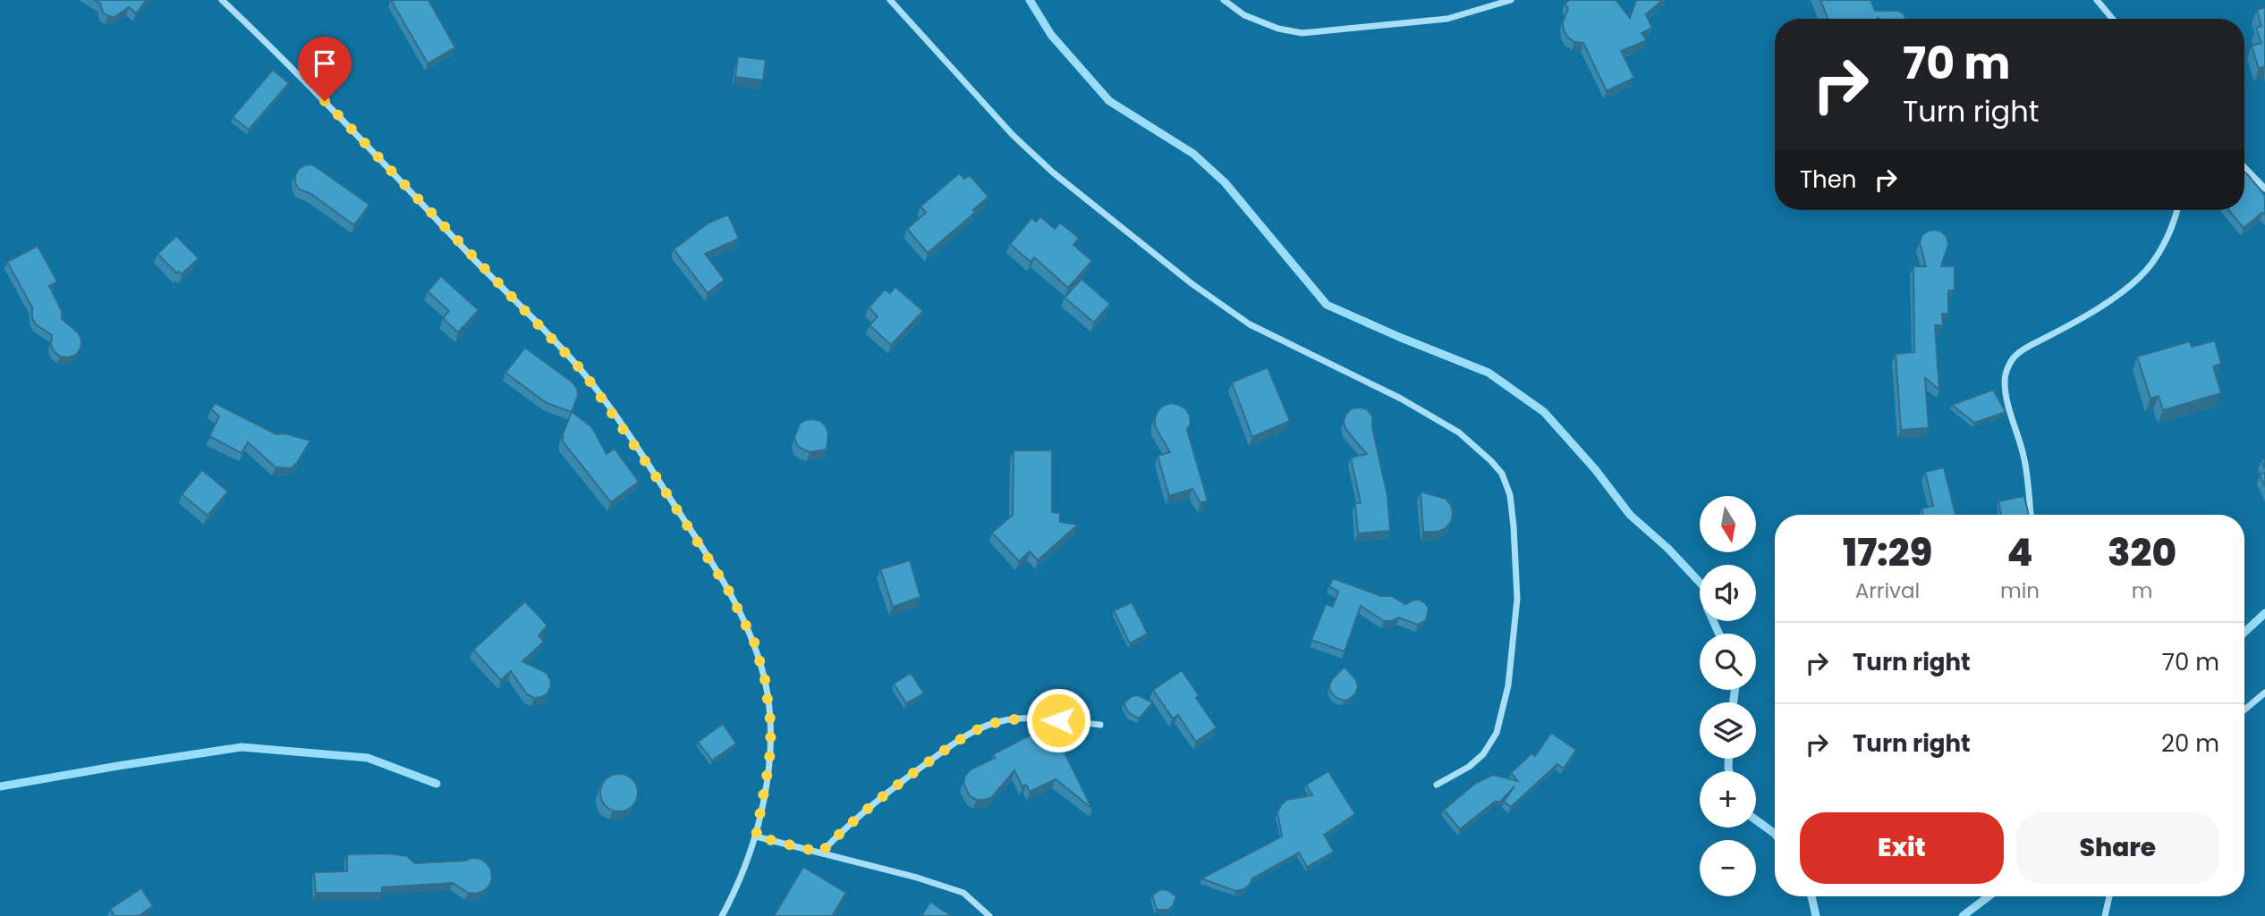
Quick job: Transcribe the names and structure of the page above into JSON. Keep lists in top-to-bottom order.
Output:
{
  "north": "bottom",
  "page": {
    "turn": ["70 m", "Turn right"],
    "then": "Then",
    "map_buttons": ["+", "−"],
    "eta": [
      "17:29",
      "Arrival",
      "4",
      "min",
      "320",
      "m"
    ],
    "list": [
      {
        "name": "Turn right",
        "value": "70 m"
      },
      {
        "name": "Turn right",
        "value": "20 m"
      }
    ],
    "buttons": ["Exit", "Share"]
  }
}
